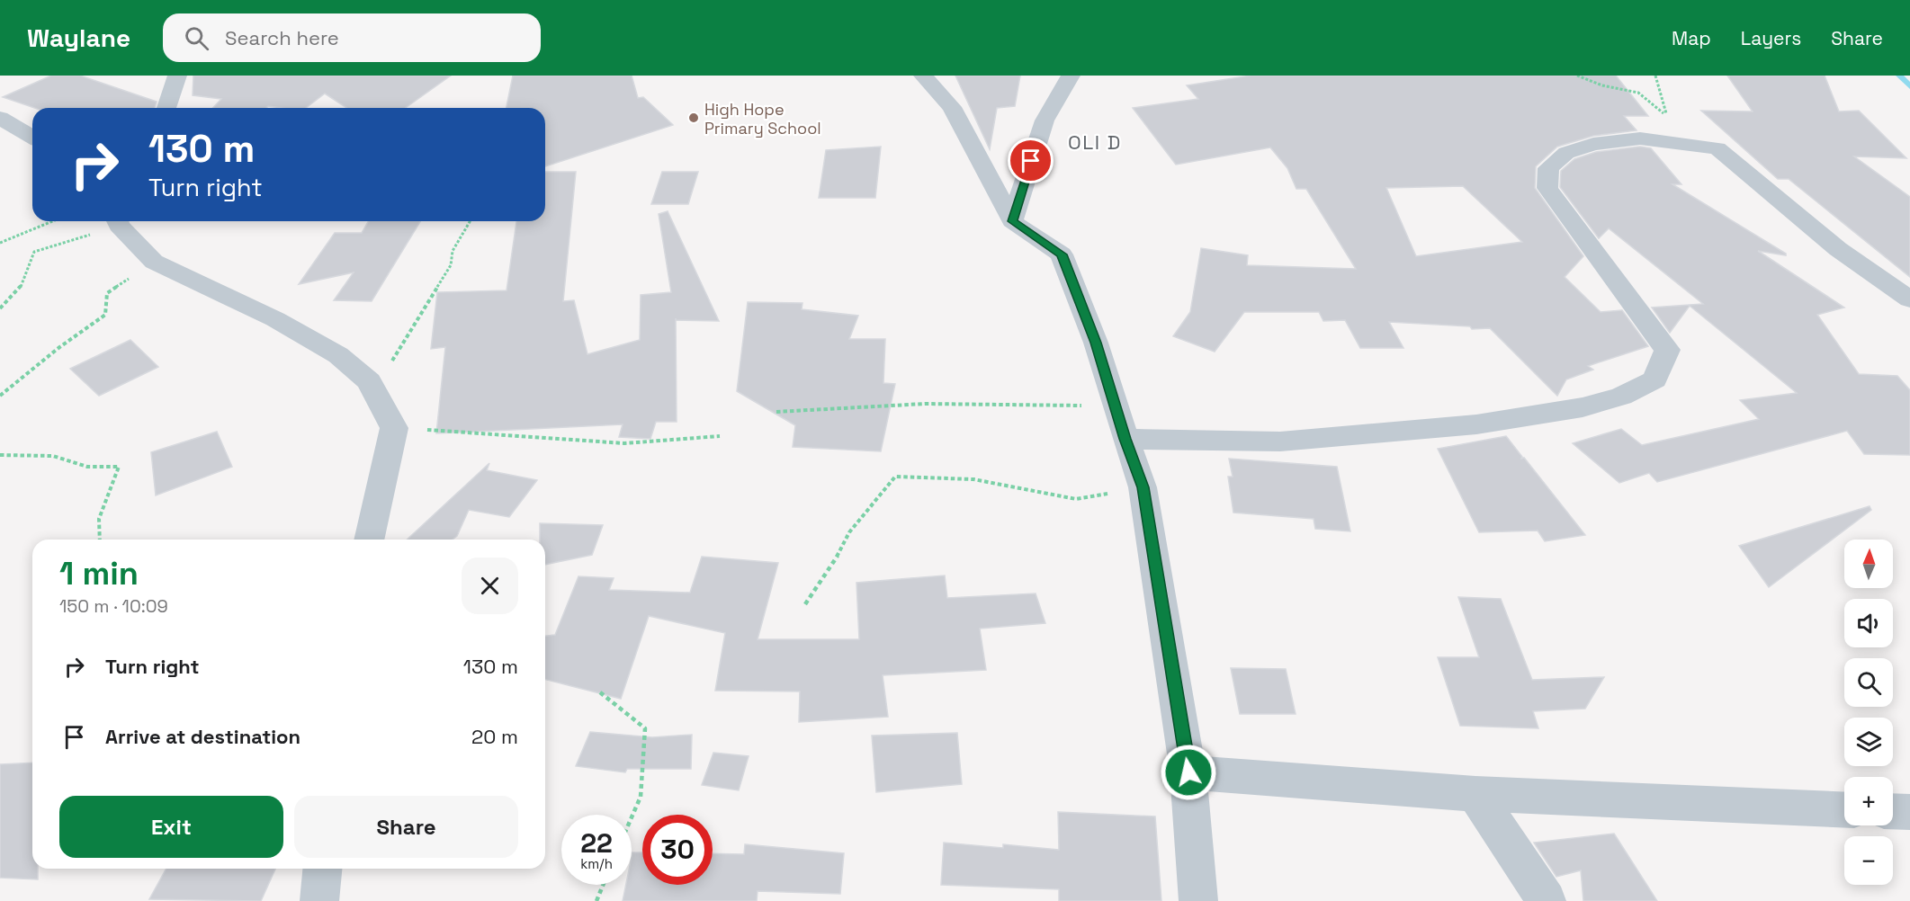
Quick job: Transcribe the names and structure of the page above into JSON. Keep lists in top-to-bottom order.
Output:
{
  "districts": ["OLI D"],
  "places": ["High Hope Primary School"],
  "north": "top",
  "page": {
    "header": "Waylane",
    "search": "Search here",
    "nav": ["Map", "Layers", "Share"],
    "turn": ["130 m", "Turn right"],
    "map_buttons": ["+", "−"],
    "heading": ["1 min", "150 m · 10:09"],
    "list": [
      {
        "name": "Turn right",
        "value": "130 m"
      },
      {
        "name": "Arrive at destination",
        "value": "20 m"
      }
    ],
    "buttons": ["Exit", "Share"],
    "speed": "22 km/h",
    "limit": "30"
  }
}
